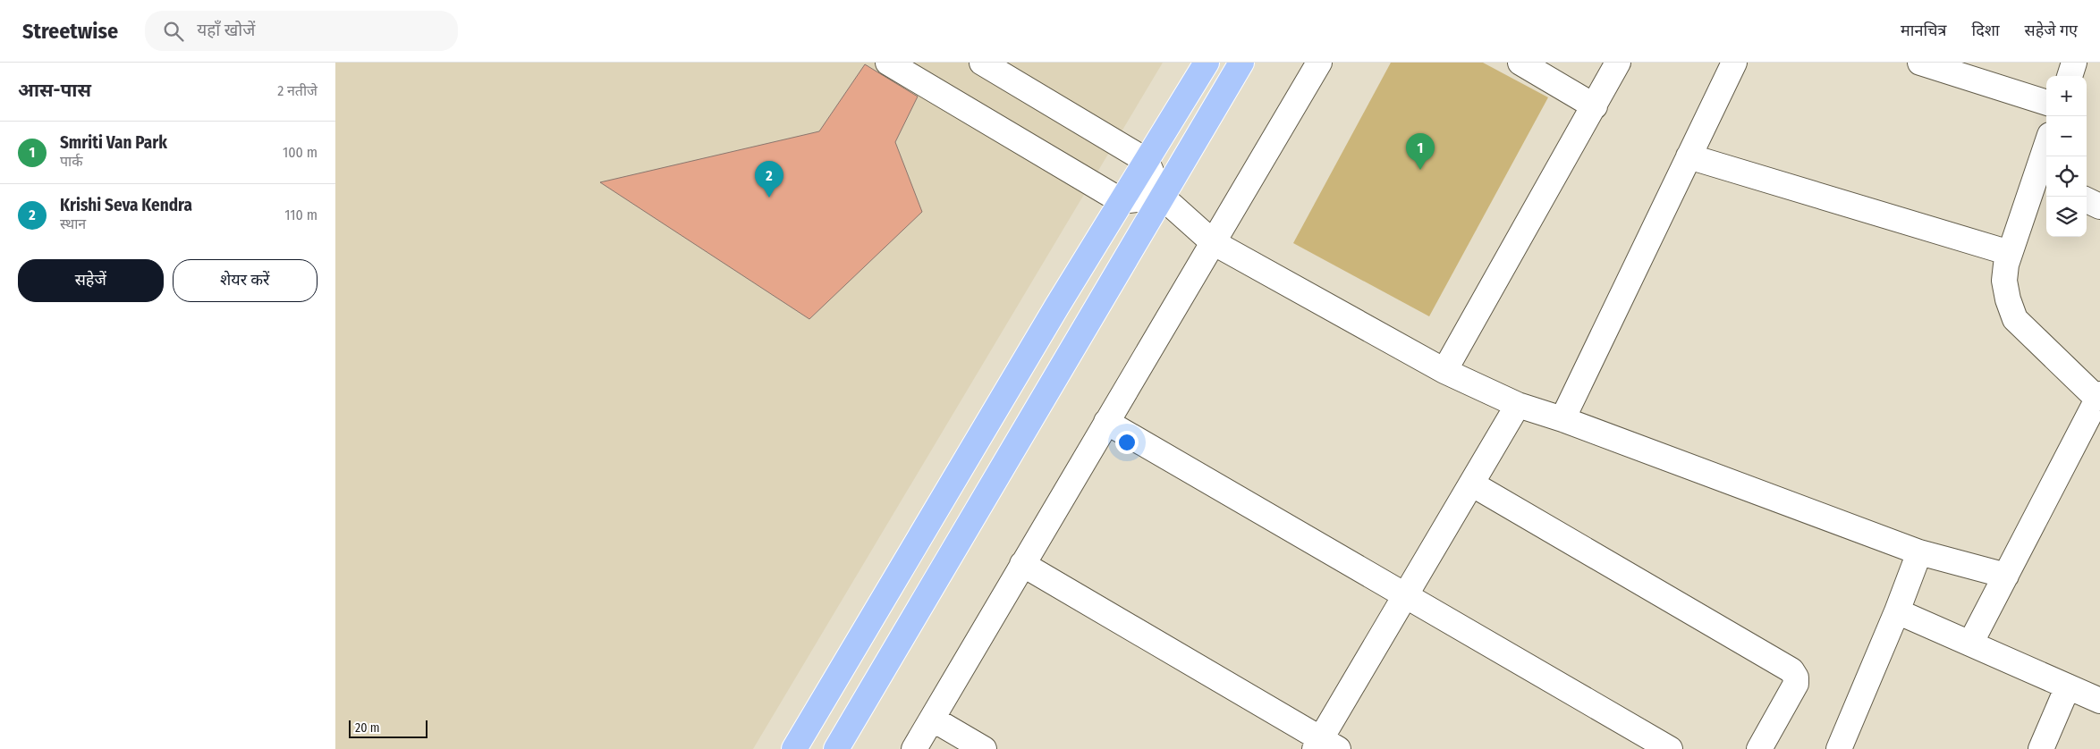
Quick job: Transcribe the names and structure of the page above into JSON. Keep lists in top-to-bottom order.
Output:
{
  "scale_bar": "20 m",
  "page": {
    "header": "Streetwise",
    "search": "यहाँ खोजें",
    "nav": ["मानचित्र", "दिशा", "सहेजे गए"],
    "heading": ["आस-पास", "2 नतीजे"],
    "map_buttons": ["+", "−"],
    "list": [
      {
        "mark": "1",
        "name": "Smriti Van Park",
        "note": "पार्क",
        "value": "100 m"
      },
      {
        "mark": "2",
        "name": "Krishi Seva Kendra",
        "note": "स्थान",
        "value": "110 m"
      }
    ],
    "pins": ["1", "2"],
    "buttons": ["सहेजें", "शेयर करें"],
    "scale": "20 m"
  }
}
